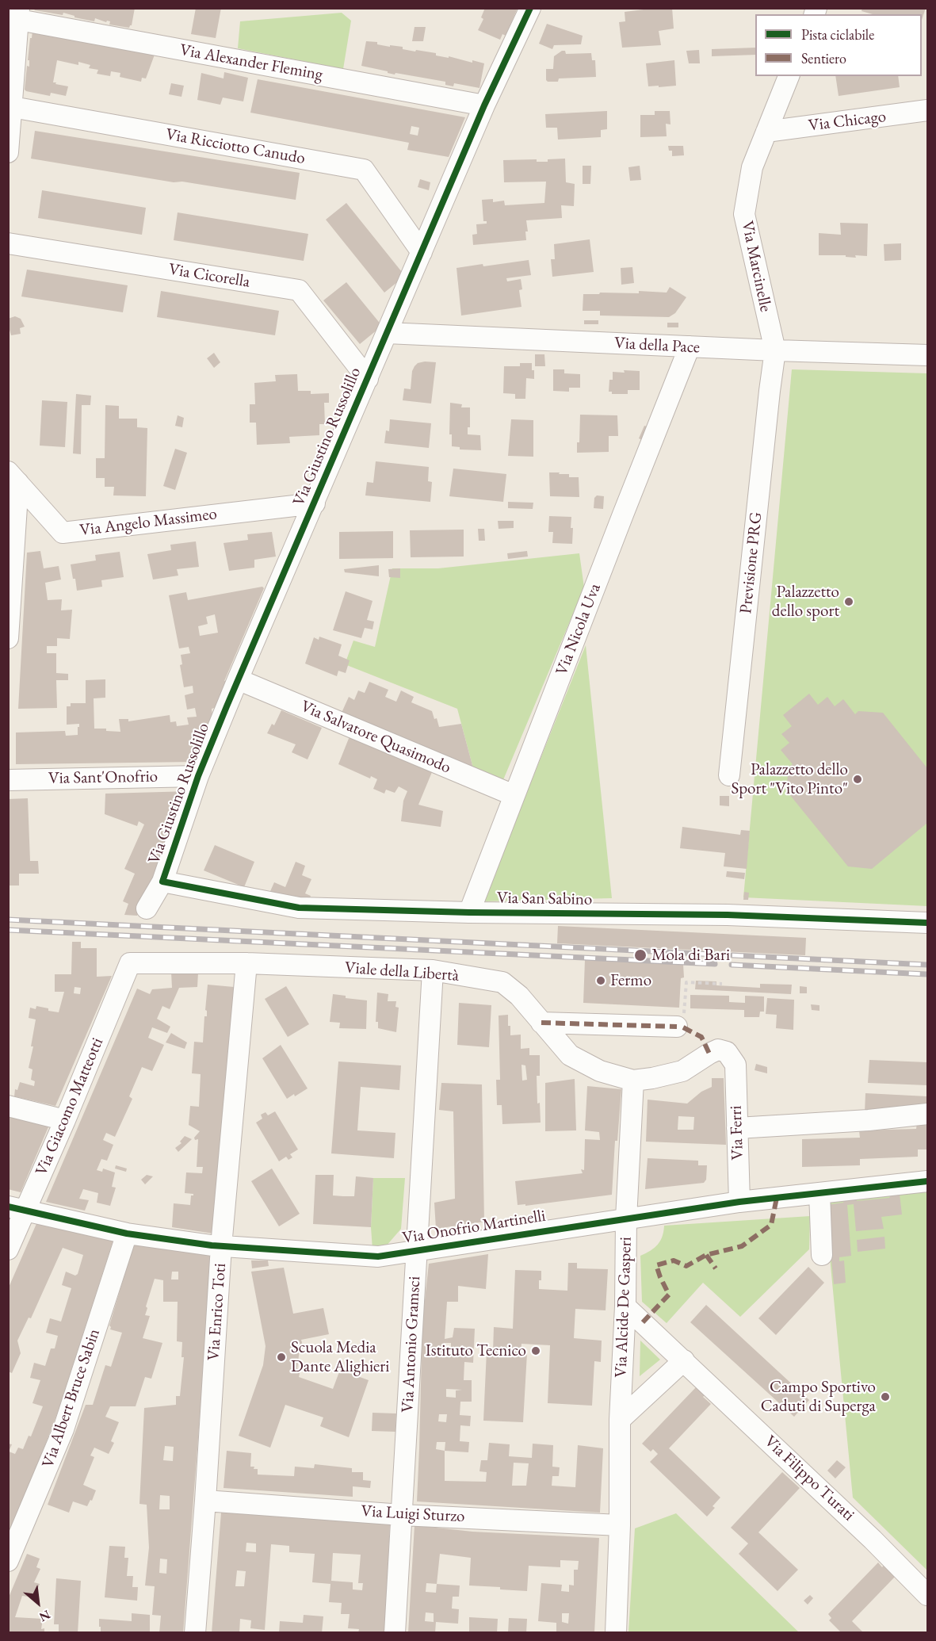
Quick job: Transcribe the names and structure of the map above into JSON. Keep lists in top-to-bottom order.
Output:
{
  "streets": {
    "street": [
      "Via Alexander Fleming",
      "Via Chicago",
      "Via Ricciotto Canudo",
      "Via Marcinelle",
      "Via Cicorella",
      "Via della Pace",
      "Via Giustino Russolillo",
      "Via Angelo Massimeo",
      "Previsione PRG",
      "Via Nicola Uva",
      "Via Salvatore Quasimodo",
      "Via Sant'Onofrio",
      "Via San Sabino",
      "Viale della Libertà",
      "Via Giacomo Matteotti",
      "Via Ferri",
      "Via Onofrio Martinelli",
      "Via Alcide De Gasperi",
      "Via Enrico Toti",
      "Via Antonio Gramsci",
      "Via Albert Bruce Sabin",
      "Via Filippo Turati",
      "Via Luigi Sturzo"
    ]
  },
  "crossings": [
    ["Via Alexander Fleming", "Via Giustino Russolillo"],
    ["Via Chicago", "Via Marcinelle"],
    ["Via Ricciotto Canudo", "Via Giustino Russolillo"],
    ["Via Marcinelle", "Via della Pace"],
    ["Via Marcinelle", "Previsione PRG"],
    ["Via Cicorella", "Via Giustino Russolillo"],
    ["Via della Pace", "Via Giustino Russolillo"],
    ["Via della Pace", "Previsione PRG"],
    ["Via della Pace", "Via Nicola Uva"],
    ["Via Giustino Russolillo", "Via Angelo Massimeo"],
    ["Via Giustino Russolillo", "Via Salvatore Quasimodo"],
    ["Via Giustino Russolillo", "Via Sant'Onofrio"],
    ["Via Giustino Russolillo", "Via San Sabino"],
    ["Via Nicola Uva", "Via Salvatore Quasimodo"],
    ["Via Nicola Uva", "Via San Sabino"],
    ["Viale della Libertà", "Via Giacomo Matteotti"],
    ["Viale della Libertà", "Via Ferri"],
    ["Viale della Libertà", "Via Alcide De Gasperi"],
    ["Viale della Libertà", "Via Enrico Toti"],
    ["Viale della Libertà", "Via Antonio Gramsci"],
    ["Via Giacomo Matteotti", "Via Onofrio Martinelli"],
    ["Via Ferri", "Via Onofrio Martinelli"],
    ["Via Onofrio Martinelli", "Via Alcide De Gasperi"],
    ["Via Onofrio Martinelli", "Via Enrico Toti"],
    ["Via Onofrio Martinelli", "Via Antonio Gramsci"],
    ["Via Onofrio Martinelli", "Via Albert Bruce Sabin"],
    ["Via Alcide De Gasperi", "Via Filippo Turati"],
    ["Via Alcide De Gasperi", "Via Luigi Sturzo"],
    ["Via Enrico Toti", "Via Luigi Sturzo"],
    ["Via Antonio Gramsci", "Via Luigi Sturzo"]
  ],
  "places": [
    "Palazzetto dello sport",
    "Palazzetto dello Sport \"Vito Pinto\"",
    "Mola di Bari",
    "Fermo",
    "Istituto Tecnico",
    "Scuola Media Dante Alighieri",
    "Campo Sportivo Caduti di Superga"
  ],
  "legend": ["Pista ciclabile", "Sentiero"],
  "north": "bottom right"
}
